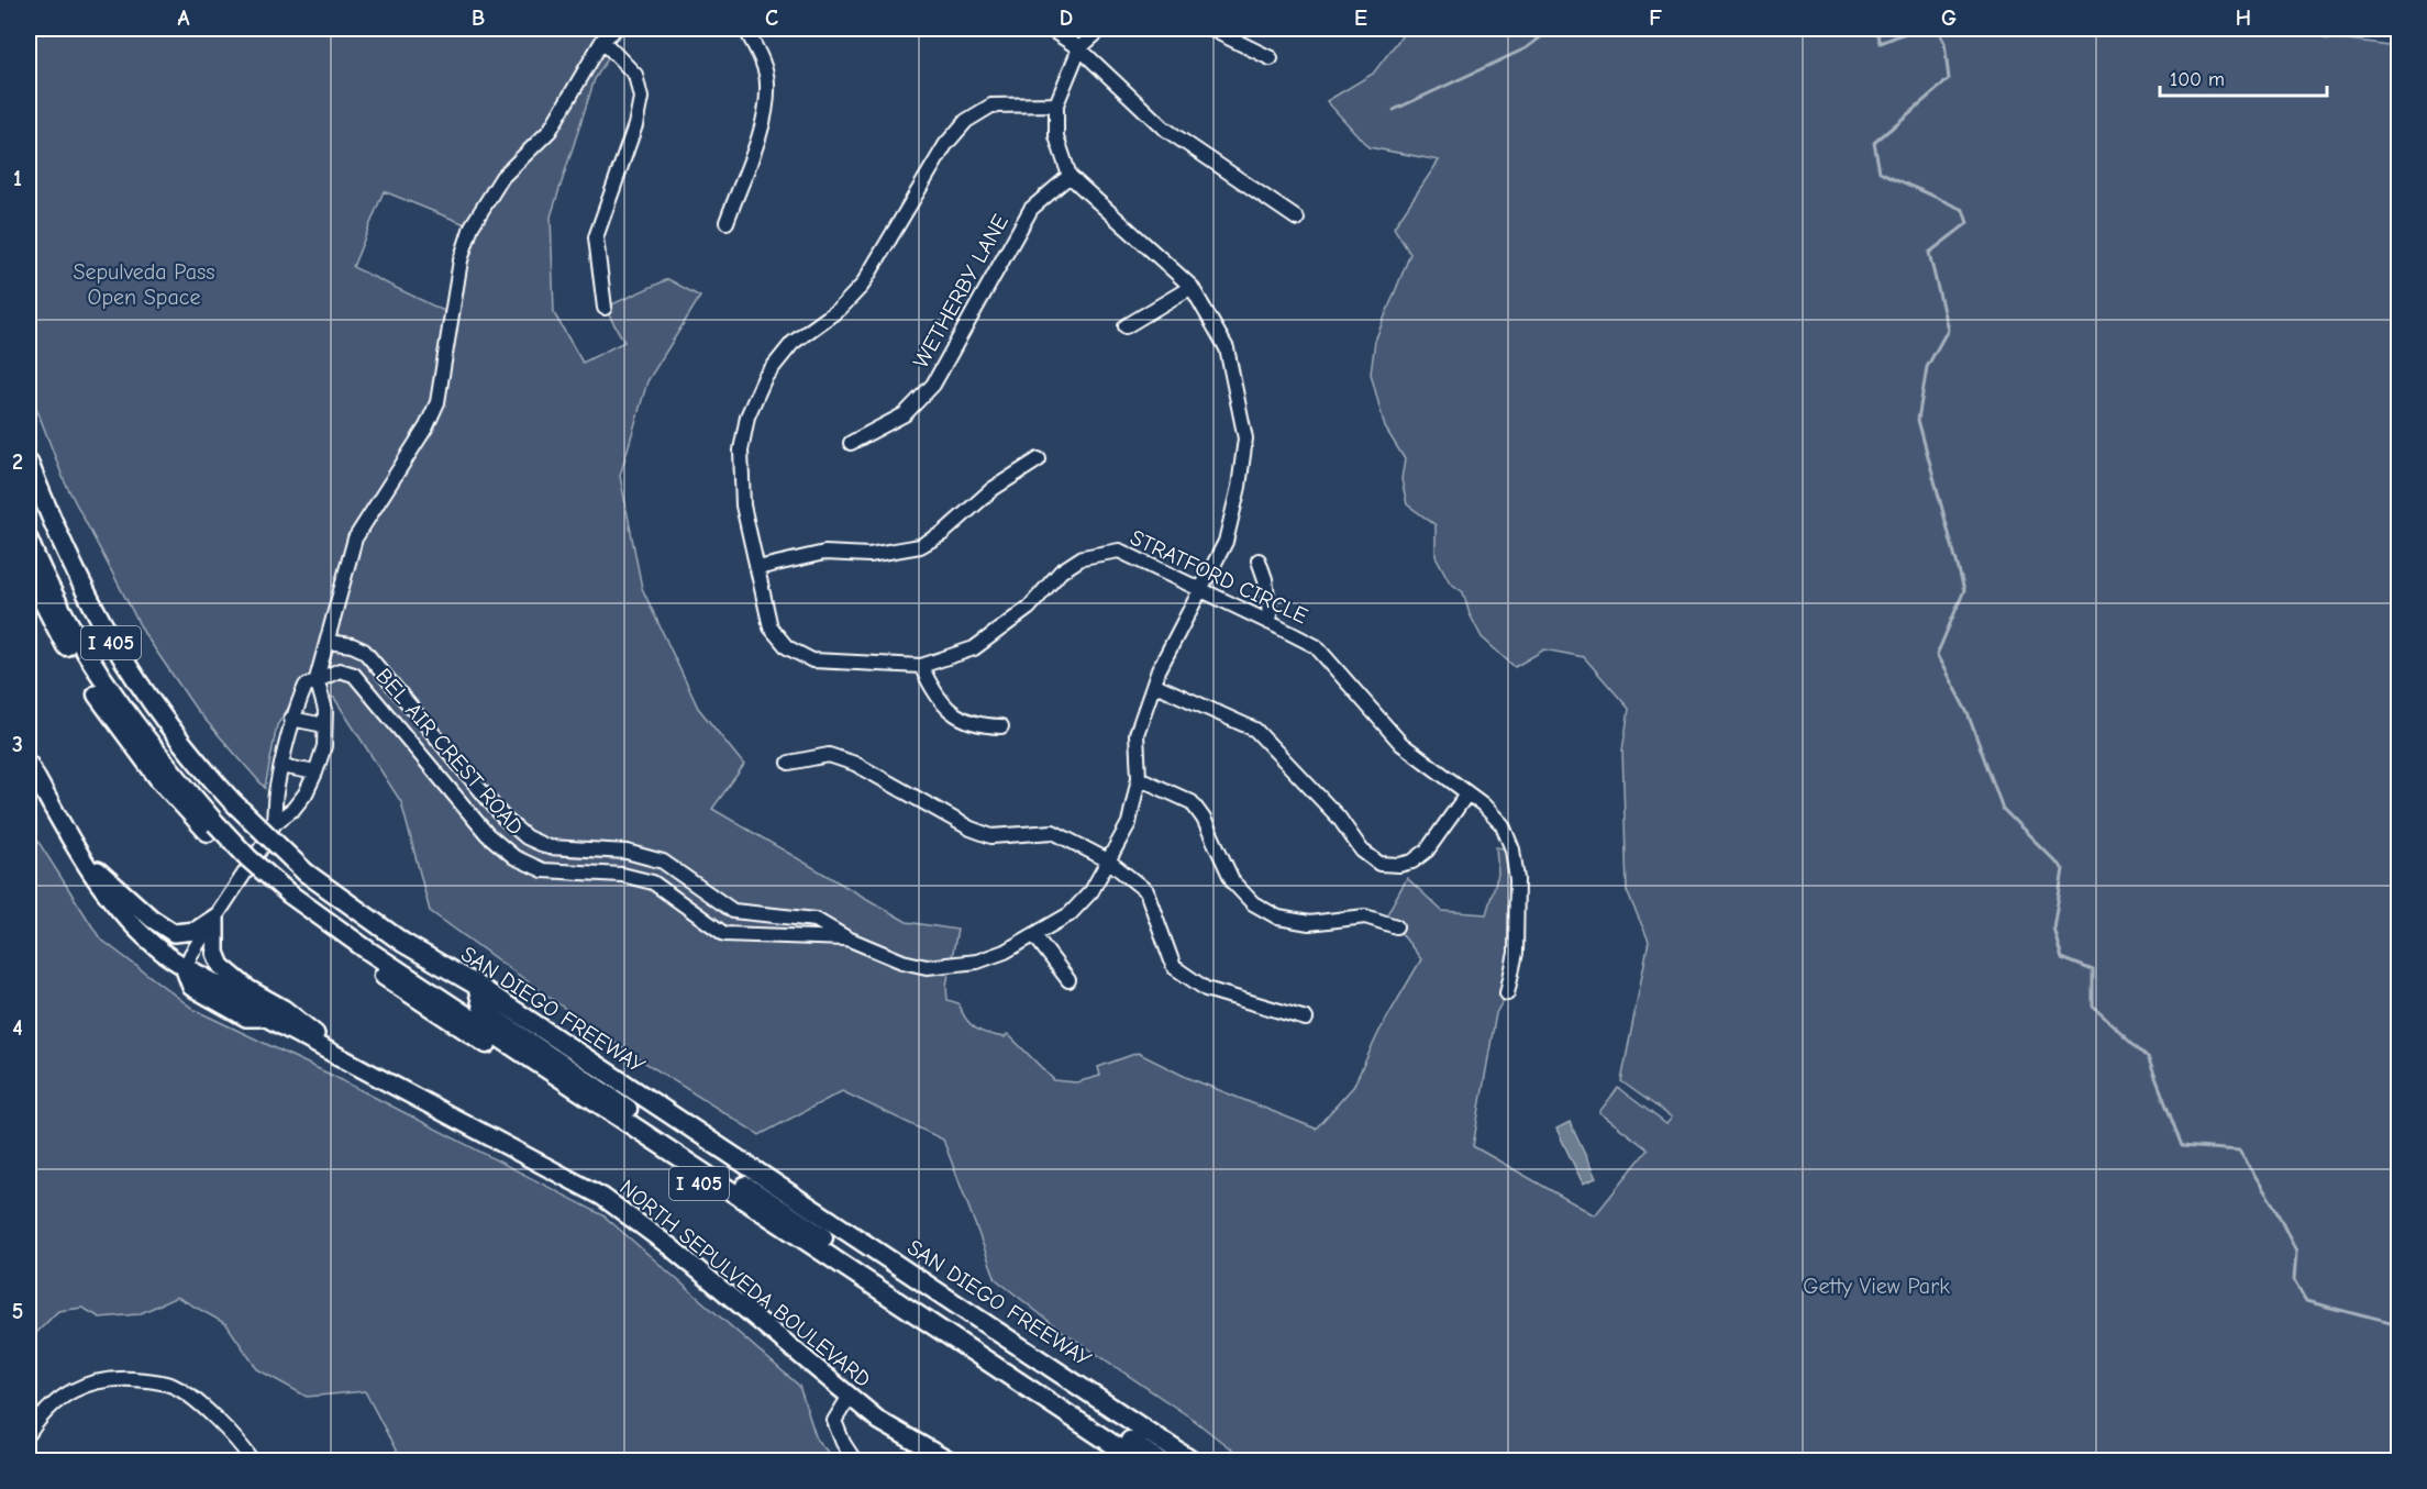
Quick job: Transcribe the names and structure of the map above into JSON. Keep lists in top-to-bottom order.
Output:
{
  "streets": {
    "highway": ["I 405", "SAN DIEGO FREEWAY"],
    "main road": ["NORTH SEPULVEDA BOULEVARD"],
    "street": ["WETHERBY LANE", "STRATFORD CIRCLE", "BEL AIR CREST ROAD"]
  },
  "crossings": [
    ["WETHERBY LANE", "BEL AIR CREST ROAD"],
    ["STRATFORD CIRCLE", "BEL AIR CREST ROAD"]
  ],
  "parks": ["Sepulveda Pass Open Space", "Getty View Park"],
  "scale_bar": "100 m",
  "grid": {
    "columns": [
      "A",
      "B",
      "C",
      "D",
      "E",
      "F",
      "G",
      "H"
    ],
    "rows": [
      "1",
      "2",
      "3",
      "4",
      "5"
    ]
  }
}
